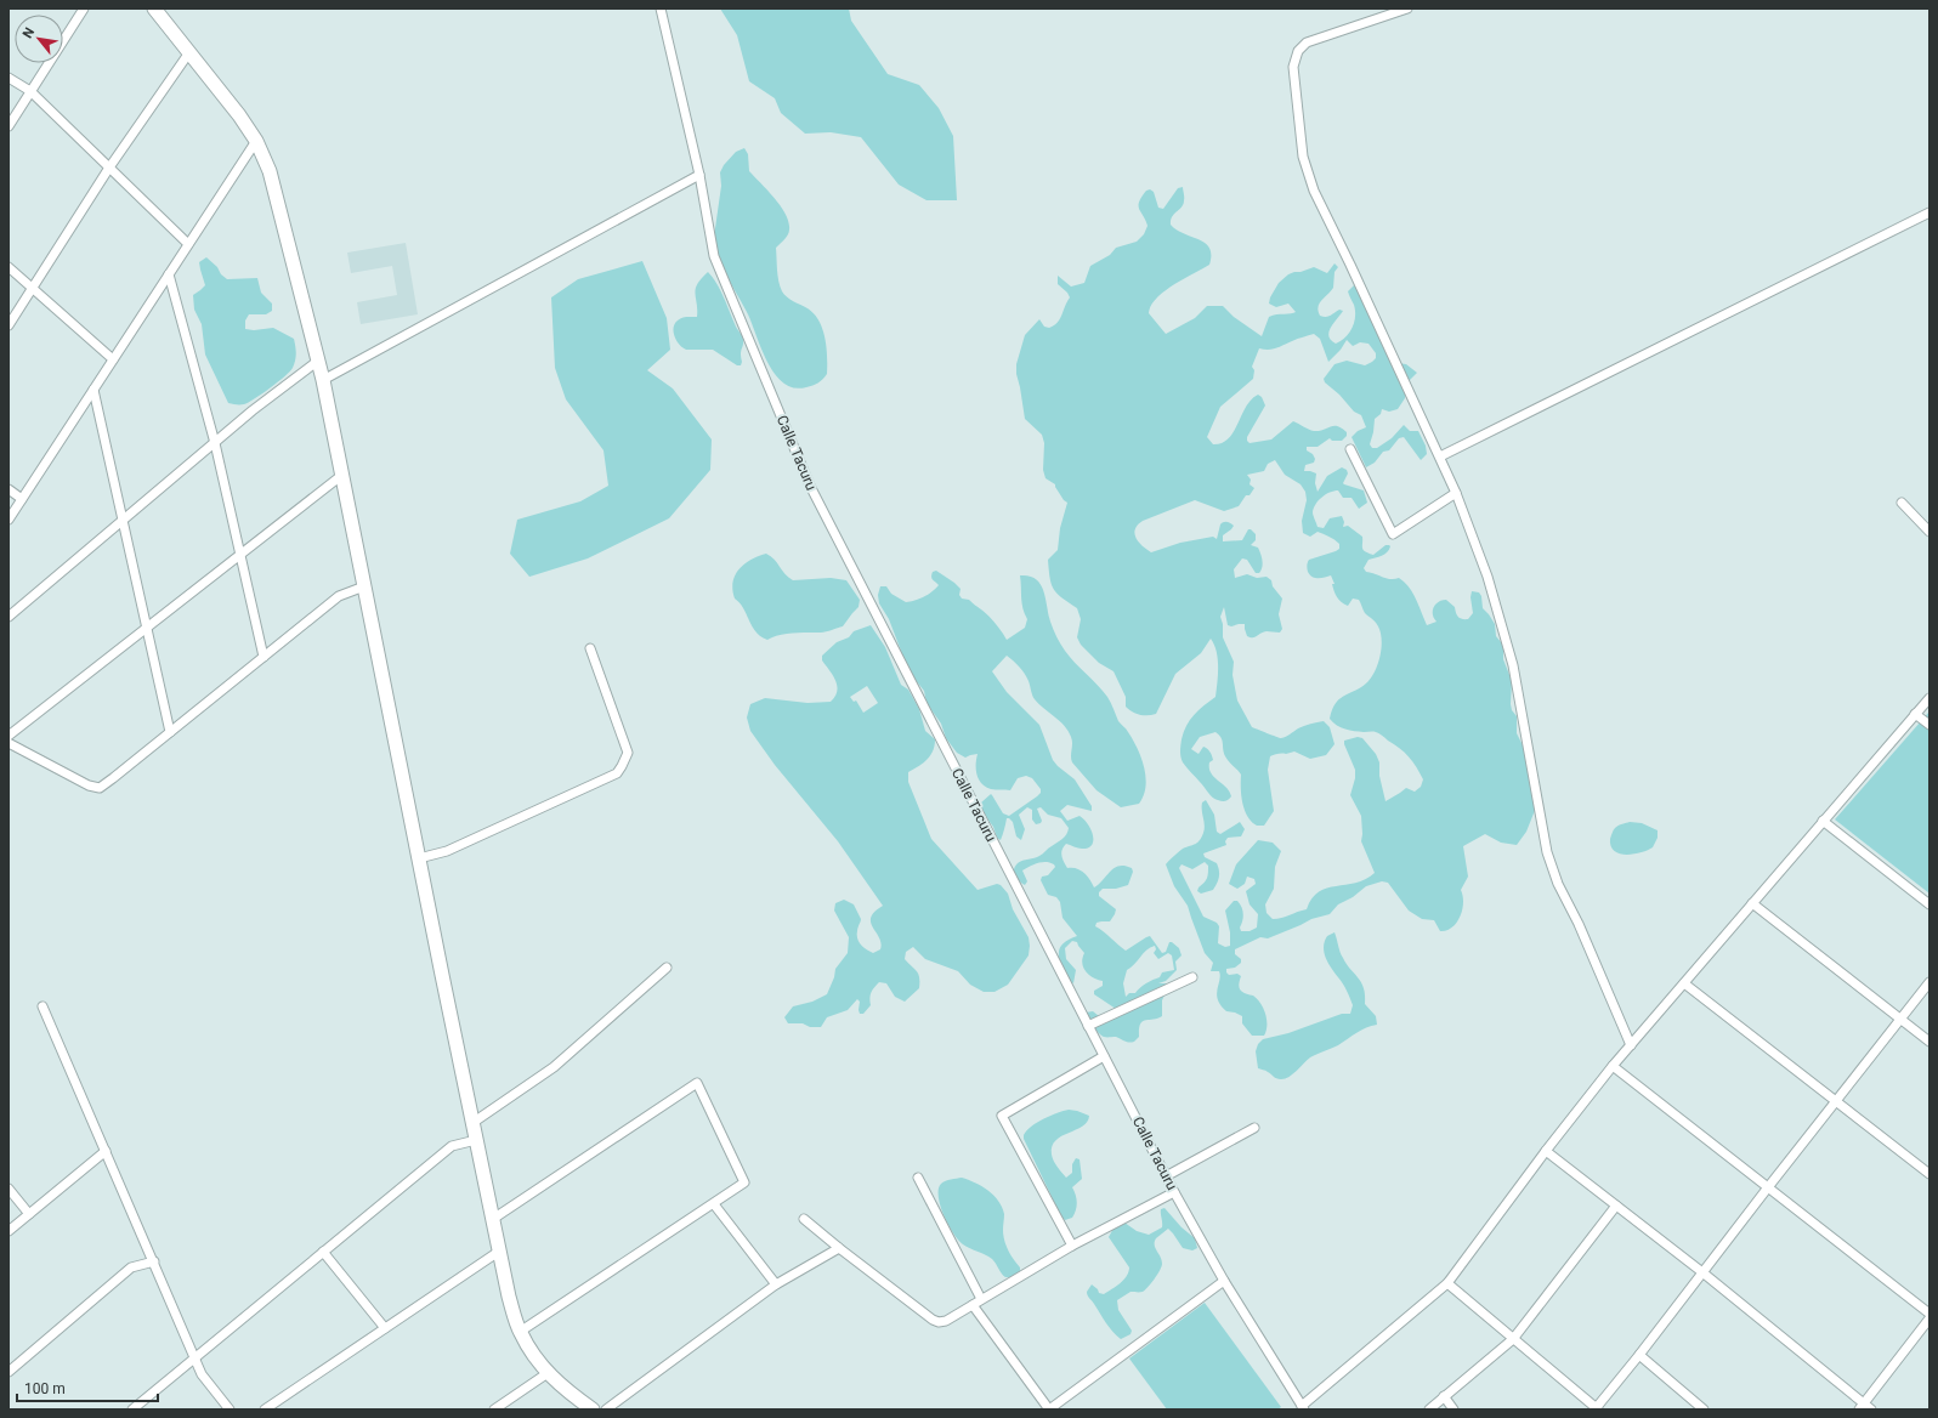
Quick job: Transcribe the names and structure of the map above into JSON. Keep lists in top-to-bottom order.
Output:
{
  "streets": {
    "street": ["Calle Tacuru"]
  },
  "scale_bar": "100 m",
  "north": "top left"
}
